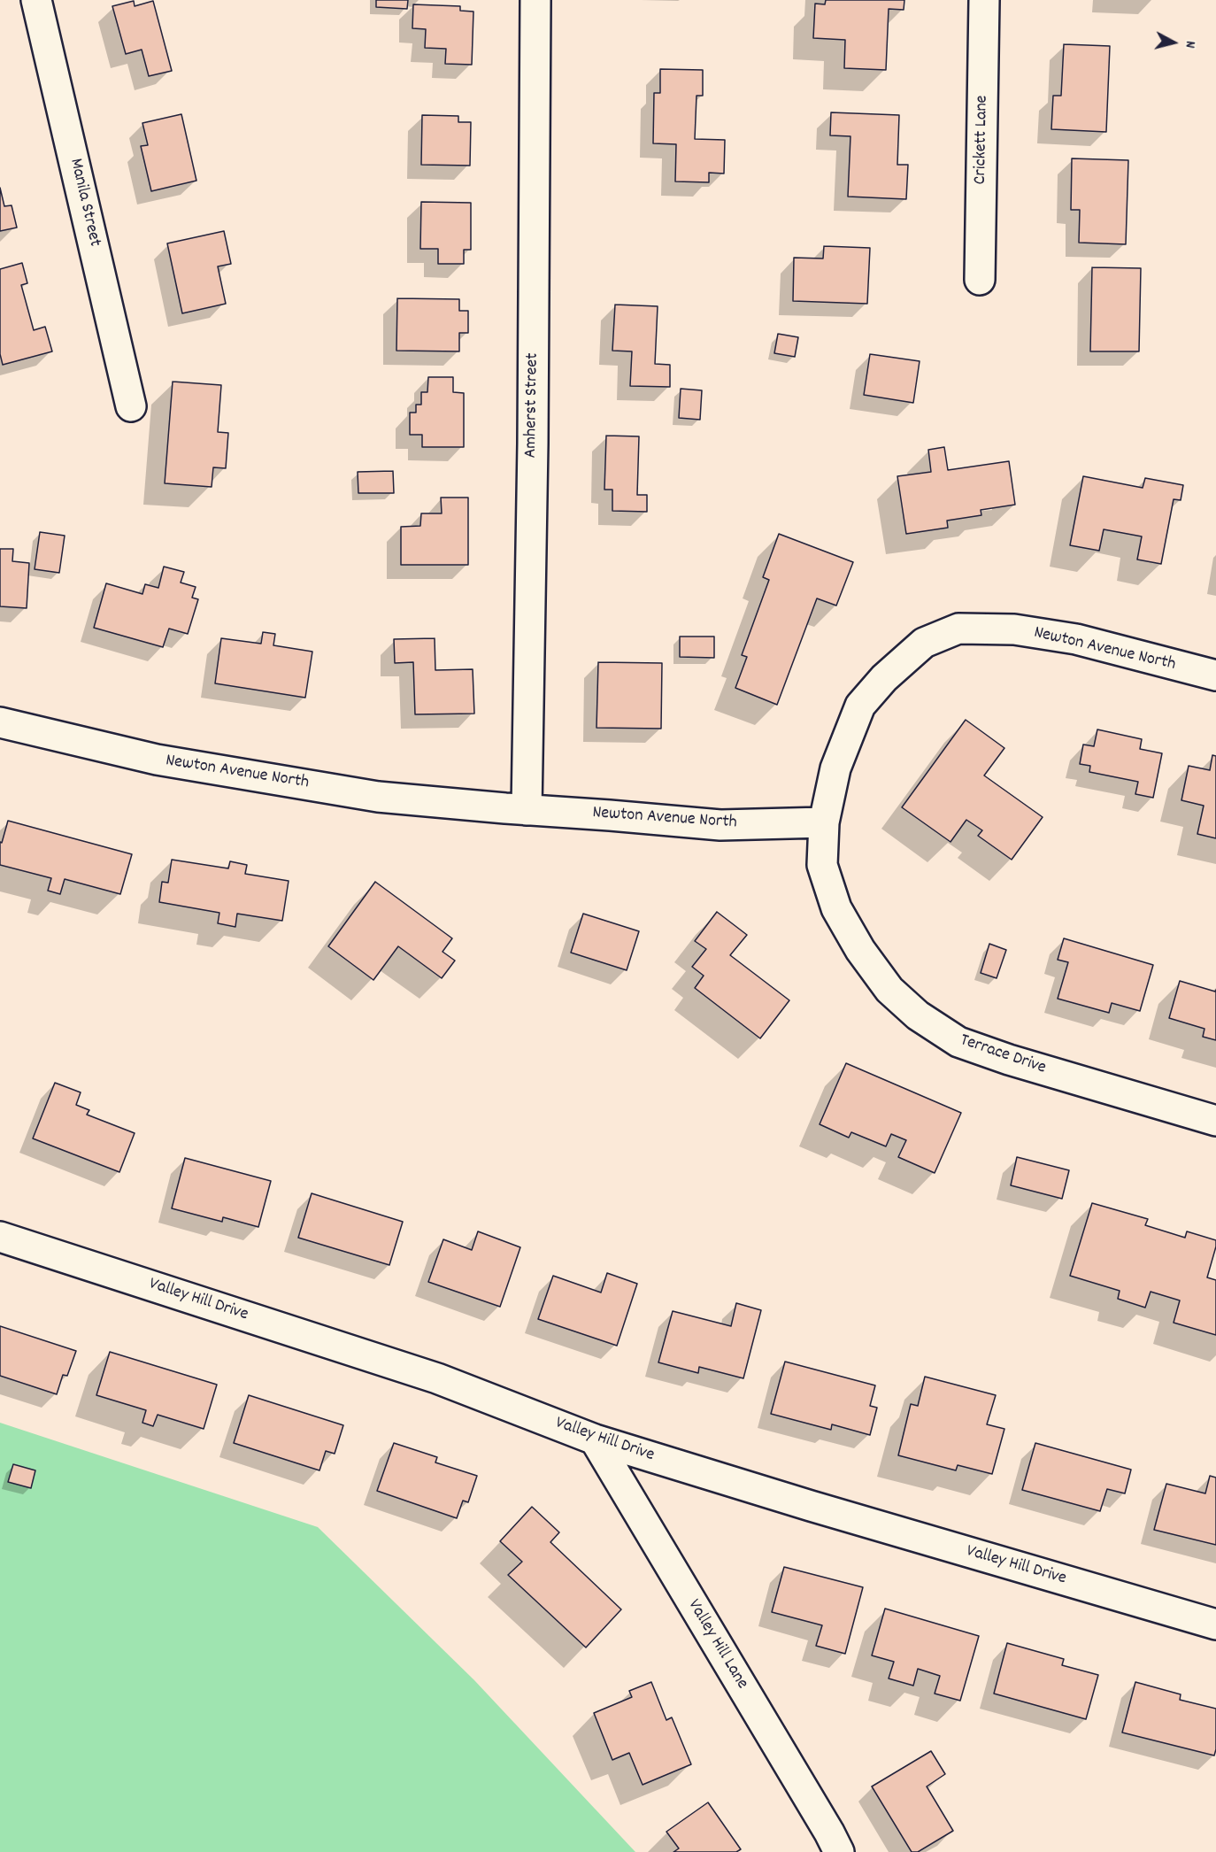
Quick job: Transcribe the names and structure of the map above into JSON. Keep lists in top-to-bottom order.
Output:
{
  "streets": {
    "street": [
      "Crickett Lane",
      "Manila Street",
      "Amherst Street",
      "Newton Avenue North",
      "Terrace Drive",
      "Valley Hill Drive",
      "Valley Hill Lane"
    ]
  },
  "crossings": [
    ["Amherst Street", "Newton Avenue North"],
    ["Newton Avenue North", "Terrace Drive"],
    ["Valley Hill Drive", "Valley Hill Lane"]
  ],
  "north": "right"
}
